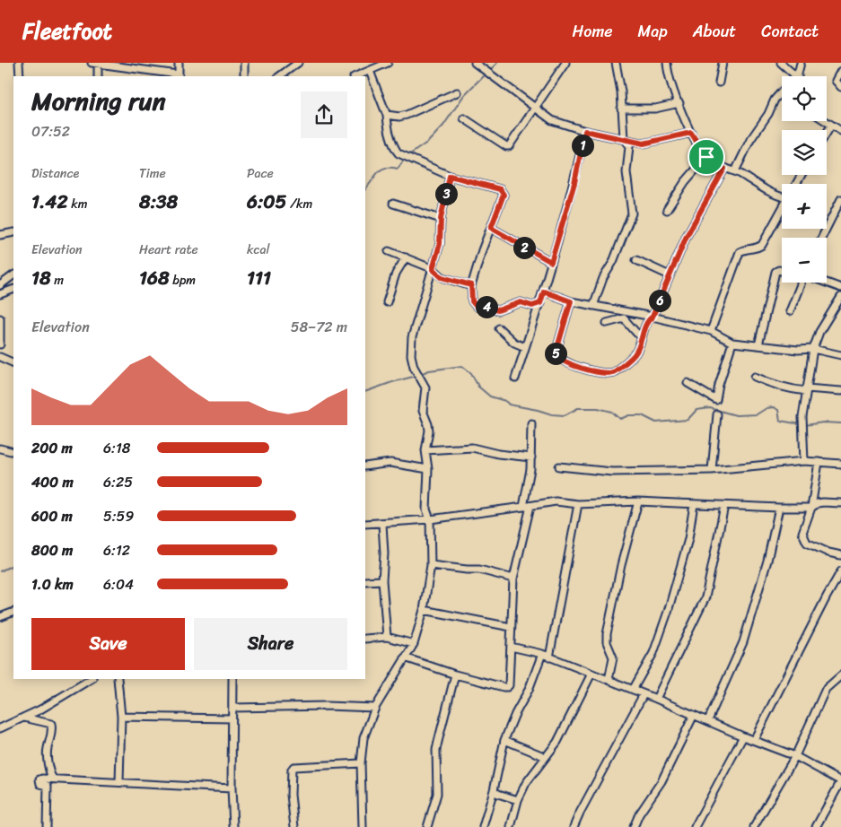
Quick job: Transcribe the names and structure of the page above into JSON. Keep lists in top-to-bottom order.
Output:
{
  "page": {
    "header": "Fleetfoot",
    "nav": [
      "Home",
      "Map",
      "About",
      "Contact"
    ],
    "map_buttons": ["+", "−"],
    "heading": ["Morning run", "07:52"],
    "pins": [
      "1",
      "3",
      "2",
      "6",
      "4",
      "5"
    ],
    "stats": [
      ["Distance", "1.42 km"],
      ["Time", "8:38"],
      ["Pace", "6:05 /km"],
      ["Elevation", "18 m"],
      ["Heart rate", "168 bpm"],
      ["kcal", "111"]
    ],
    "chart": ["Elevation", "58–72 m"],
    "list": [
      {
        "name": "200 m",
        "note": "6:18"
      },
      {
        "name": "400 m",
        "note": "6:25"
      },
      {
        "name": "600 m",
        "note": "5:59"
      },
      {
        "name": "800 m",
        "note": "6:12"
      },
      {
        "name": "1.0 km",
        "note": "6:04"
      }
    ],
    "buttons": ["Save", "Share"]
  }
}
